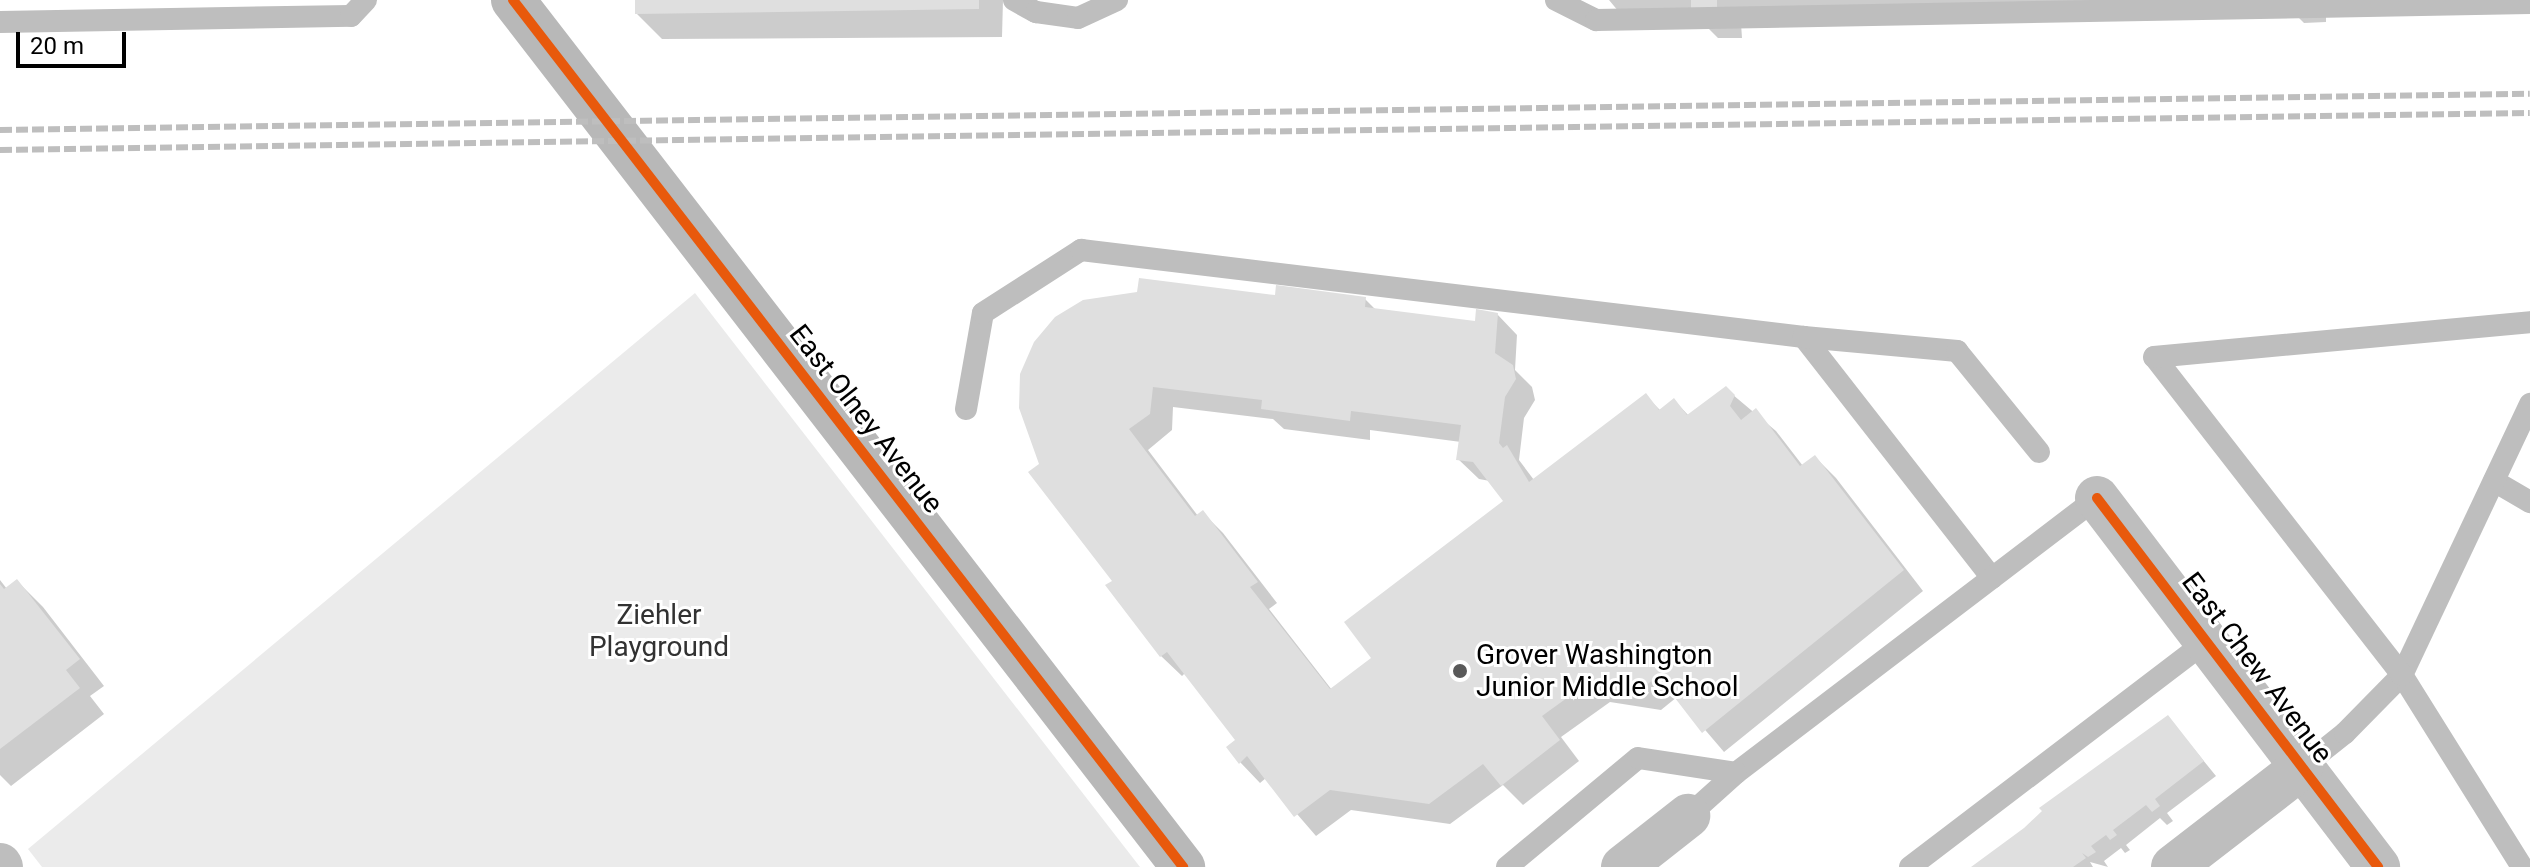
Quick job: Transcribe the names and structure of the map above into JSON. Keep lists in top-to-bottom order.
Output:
{
  "streets": {
    "street": ["East Olney Avenue", "East Chew Avenue"]
  },
  "parks": ["Ziehler Playground"],
  "places": ["Grover Washington Junior Middle School"],
  "scale_bar": "20 m"
}
